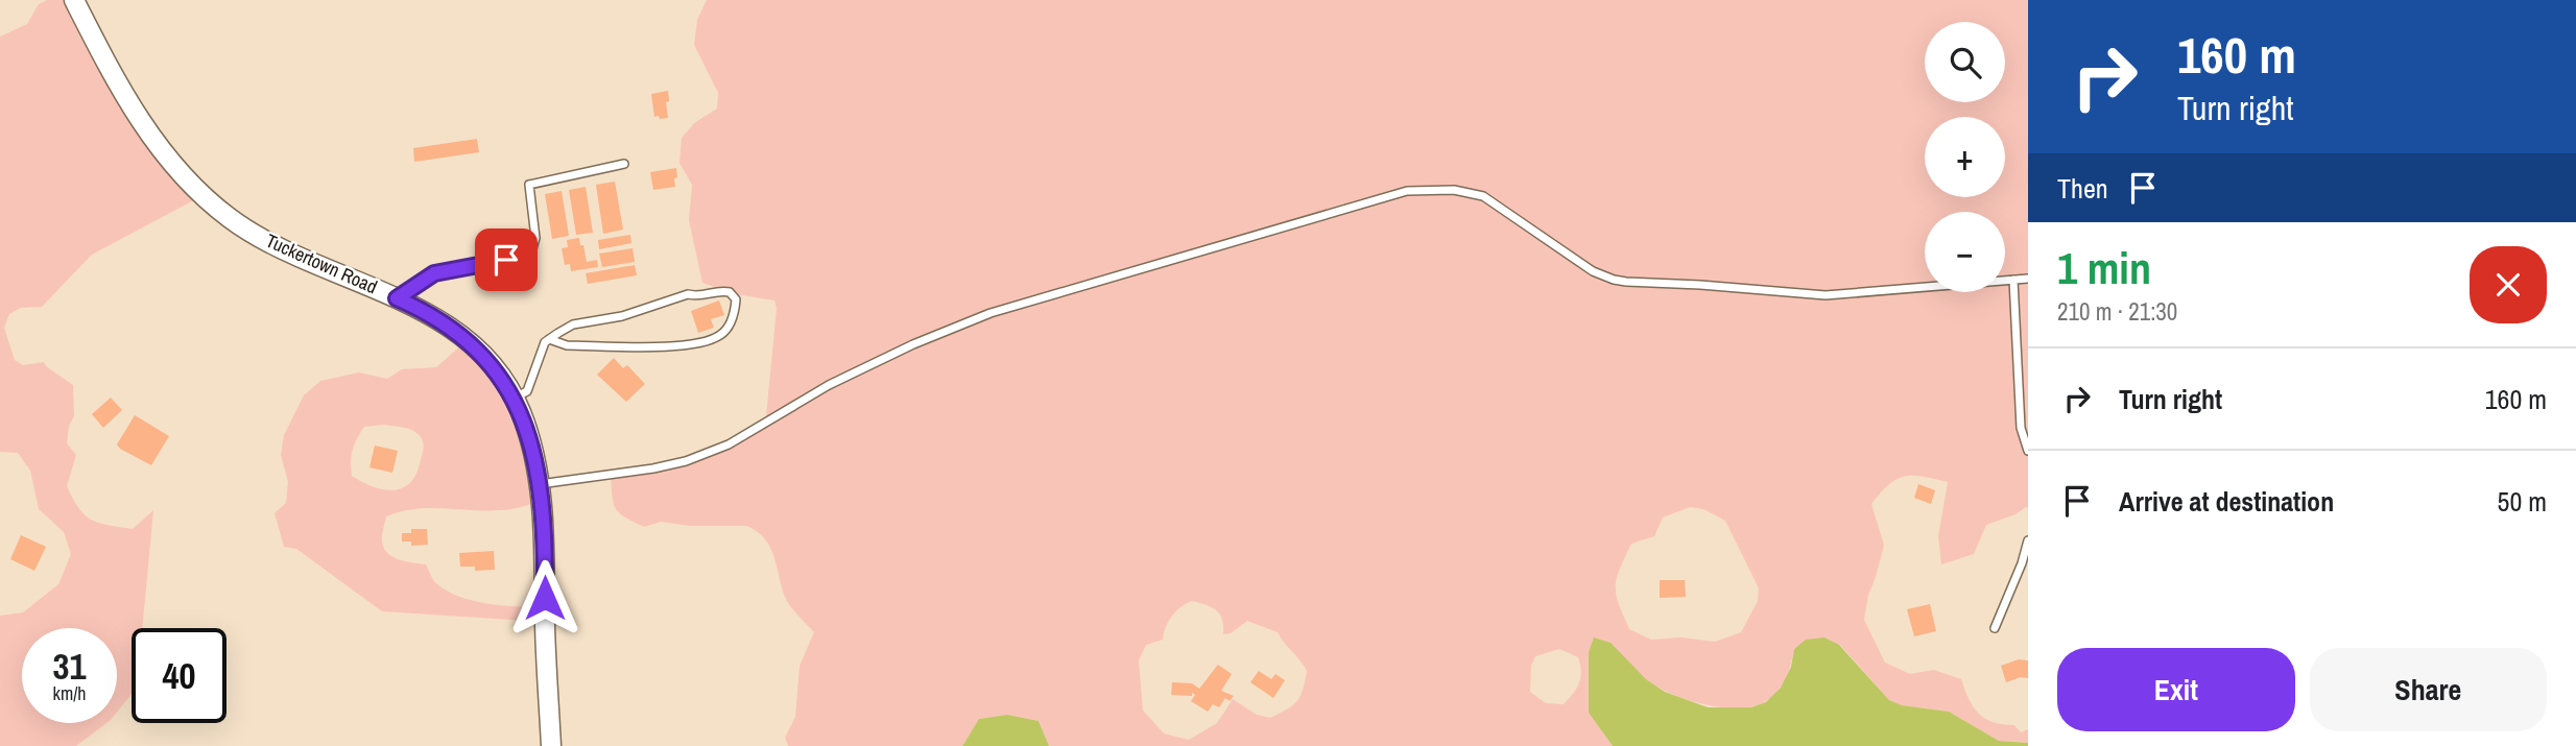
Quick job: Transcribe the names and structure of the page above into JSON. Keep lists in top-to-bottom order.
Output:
{
  "streets": {
    "street": ["Tuckertown Road"]
  },
  "page": {
    "turn": ["160 m", "Turn right"],
    "map_buttons": ["+", "−"],
    "then": "Then",
    "heading": ["1 min", "210 m · 21:30"],
    "list": [
      {
        "name": "Turn right",
        "value": "160 m"
      },
      {
        "name": "Arrive at destination",
        "value": "50 m"
      }
    ],
    "speed": "31 km/h",
    "limit": "40",
    "buttons": ["Exit", "Share"]
  }
}
